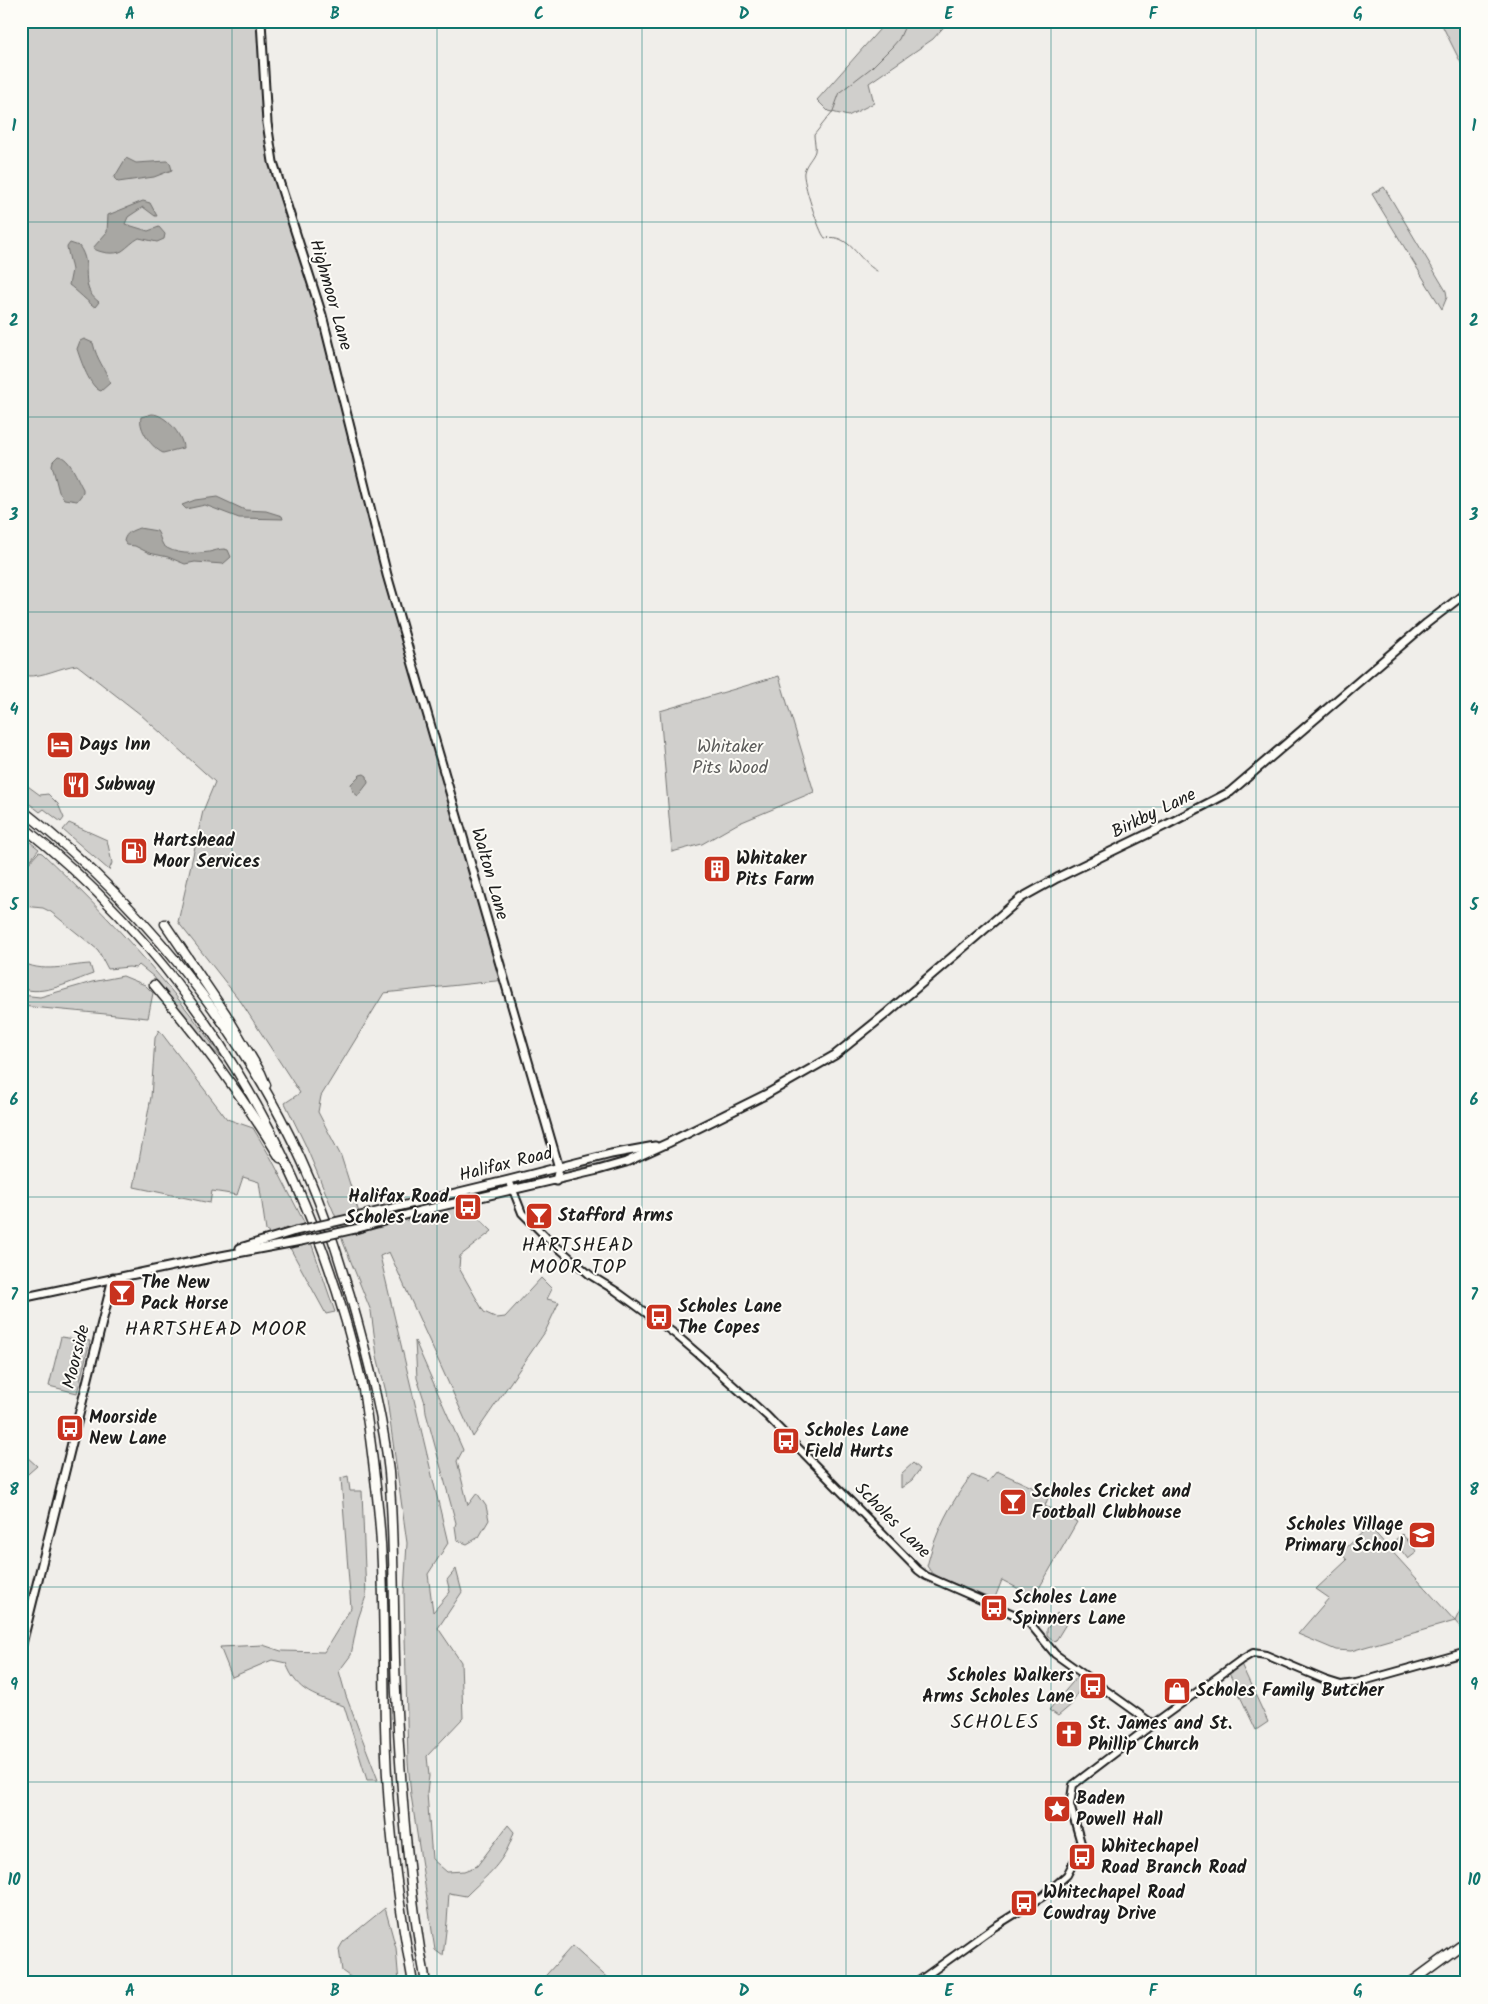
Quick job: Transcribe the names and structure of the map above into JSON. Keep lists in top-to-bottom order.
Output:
{
  "streets": {
    "main road": [
      "Highmoor Lane",
      "Birkby Lane",
      "Walton Lane",
      "Halifax Road",
      "Moorside",
      "Scholes Lane"
    ]
  },
  "crossings": [
    ["Highmoor Lane", "Walton Lane"],
    ["Birkby Lane", "Halifax Road"],
    ["Walton Lane", "Halifax Road"],
    ["Halifax Road", "Scholes Lane"]
  ],
  "districts": ["HARTSHEAD MOOR TOP", "HARTSHEAD MOOR", "SCHOLES"],
  "parks": ["Whitaker Pits Wood"],
  "places": {
    "hotel": ["Days Inn"],
    "restaurant": ["Subway"],
    "fuel station": ["Hartshead Moor Services"],
    "building": ["Whitaker Pits Farm"],
    "bus stop": [
      "Halifax Road Scholes Lane",
      "Scholes Lane The Copes",
      "Moorside New Lane",
      "Scholes Lane Field Hurts",
      "Scholes Lane Spinners Lane",
      "Scholes Walkers Arms Scholes Lane",
      "Whitechapel Road Branch Road",
      "Whitechapel Road Cowdray Drive"
    ],
    "bar": ["Stafford Arms", "The New Pack Horse", "Scholes Cricket and Football Clubhouse"],
    "school or university": ["Scholes Village Primary School"],
    "shop": ["Scholes Family Butcher"],
    "church": ["St. James and St. Phillip Church"],
    "place": ["Baden Powell Hall"]
  },
  "grid": {
    "columns": [
      "A",
      "B",
      "C",
      "D",
      "E",
      "F",
      "G"
    ],
    "rows": [
      "1",
      "2",
      "3",
      "4",
      "5",
      "6",
      "7",
      "8",
      "9",
      "10"
    ]
  }
}
